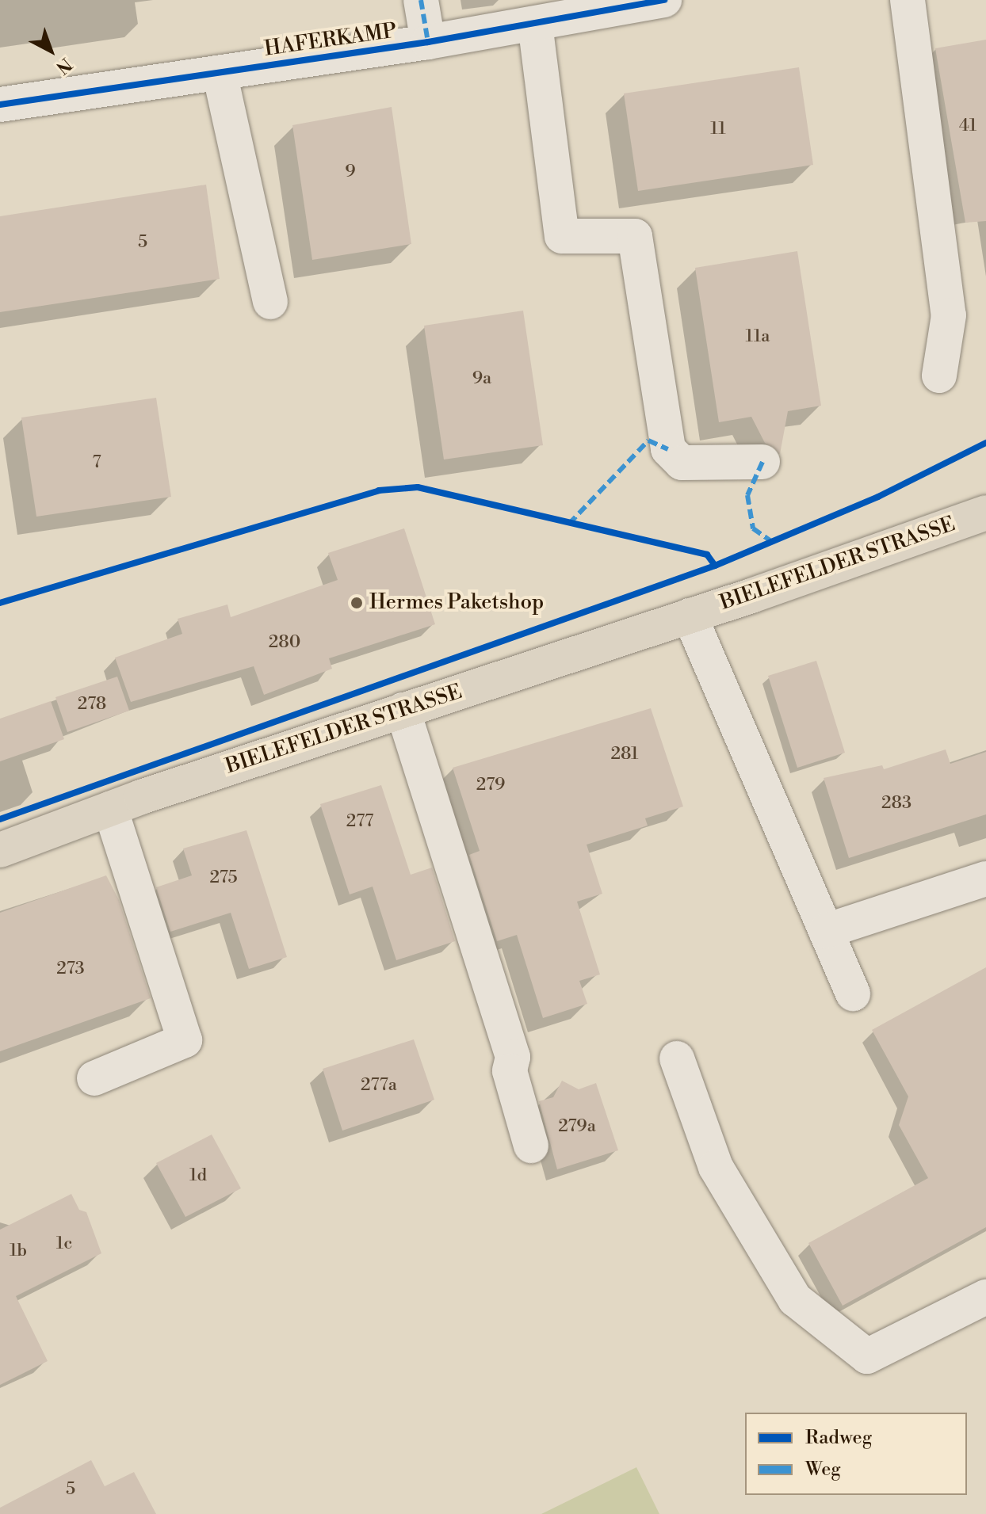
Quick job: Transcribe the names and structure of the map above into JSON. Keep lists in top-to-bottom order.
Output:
{
  "streets": {
    "main road": ["BIELEFELDER STRASSE"],
    "street": ["HAFERKAMP"]
  },
  "places": ["Hermes Paketshop"],
  "house_numbers": [
    "41",
    "11",
    "9",
    "5",
    "11a",
    "9a",
    "7",
    "280",
    "278",
    "281",
    "279",
    "283",
    "277",
    "275",
    "273",
    "277a",
    "279a",
    "1d",
    "1c",
    "1b",
    "5"
  ],
  "legend": ["Radweg", "Weg"],
  "north": "bottom right"
}
